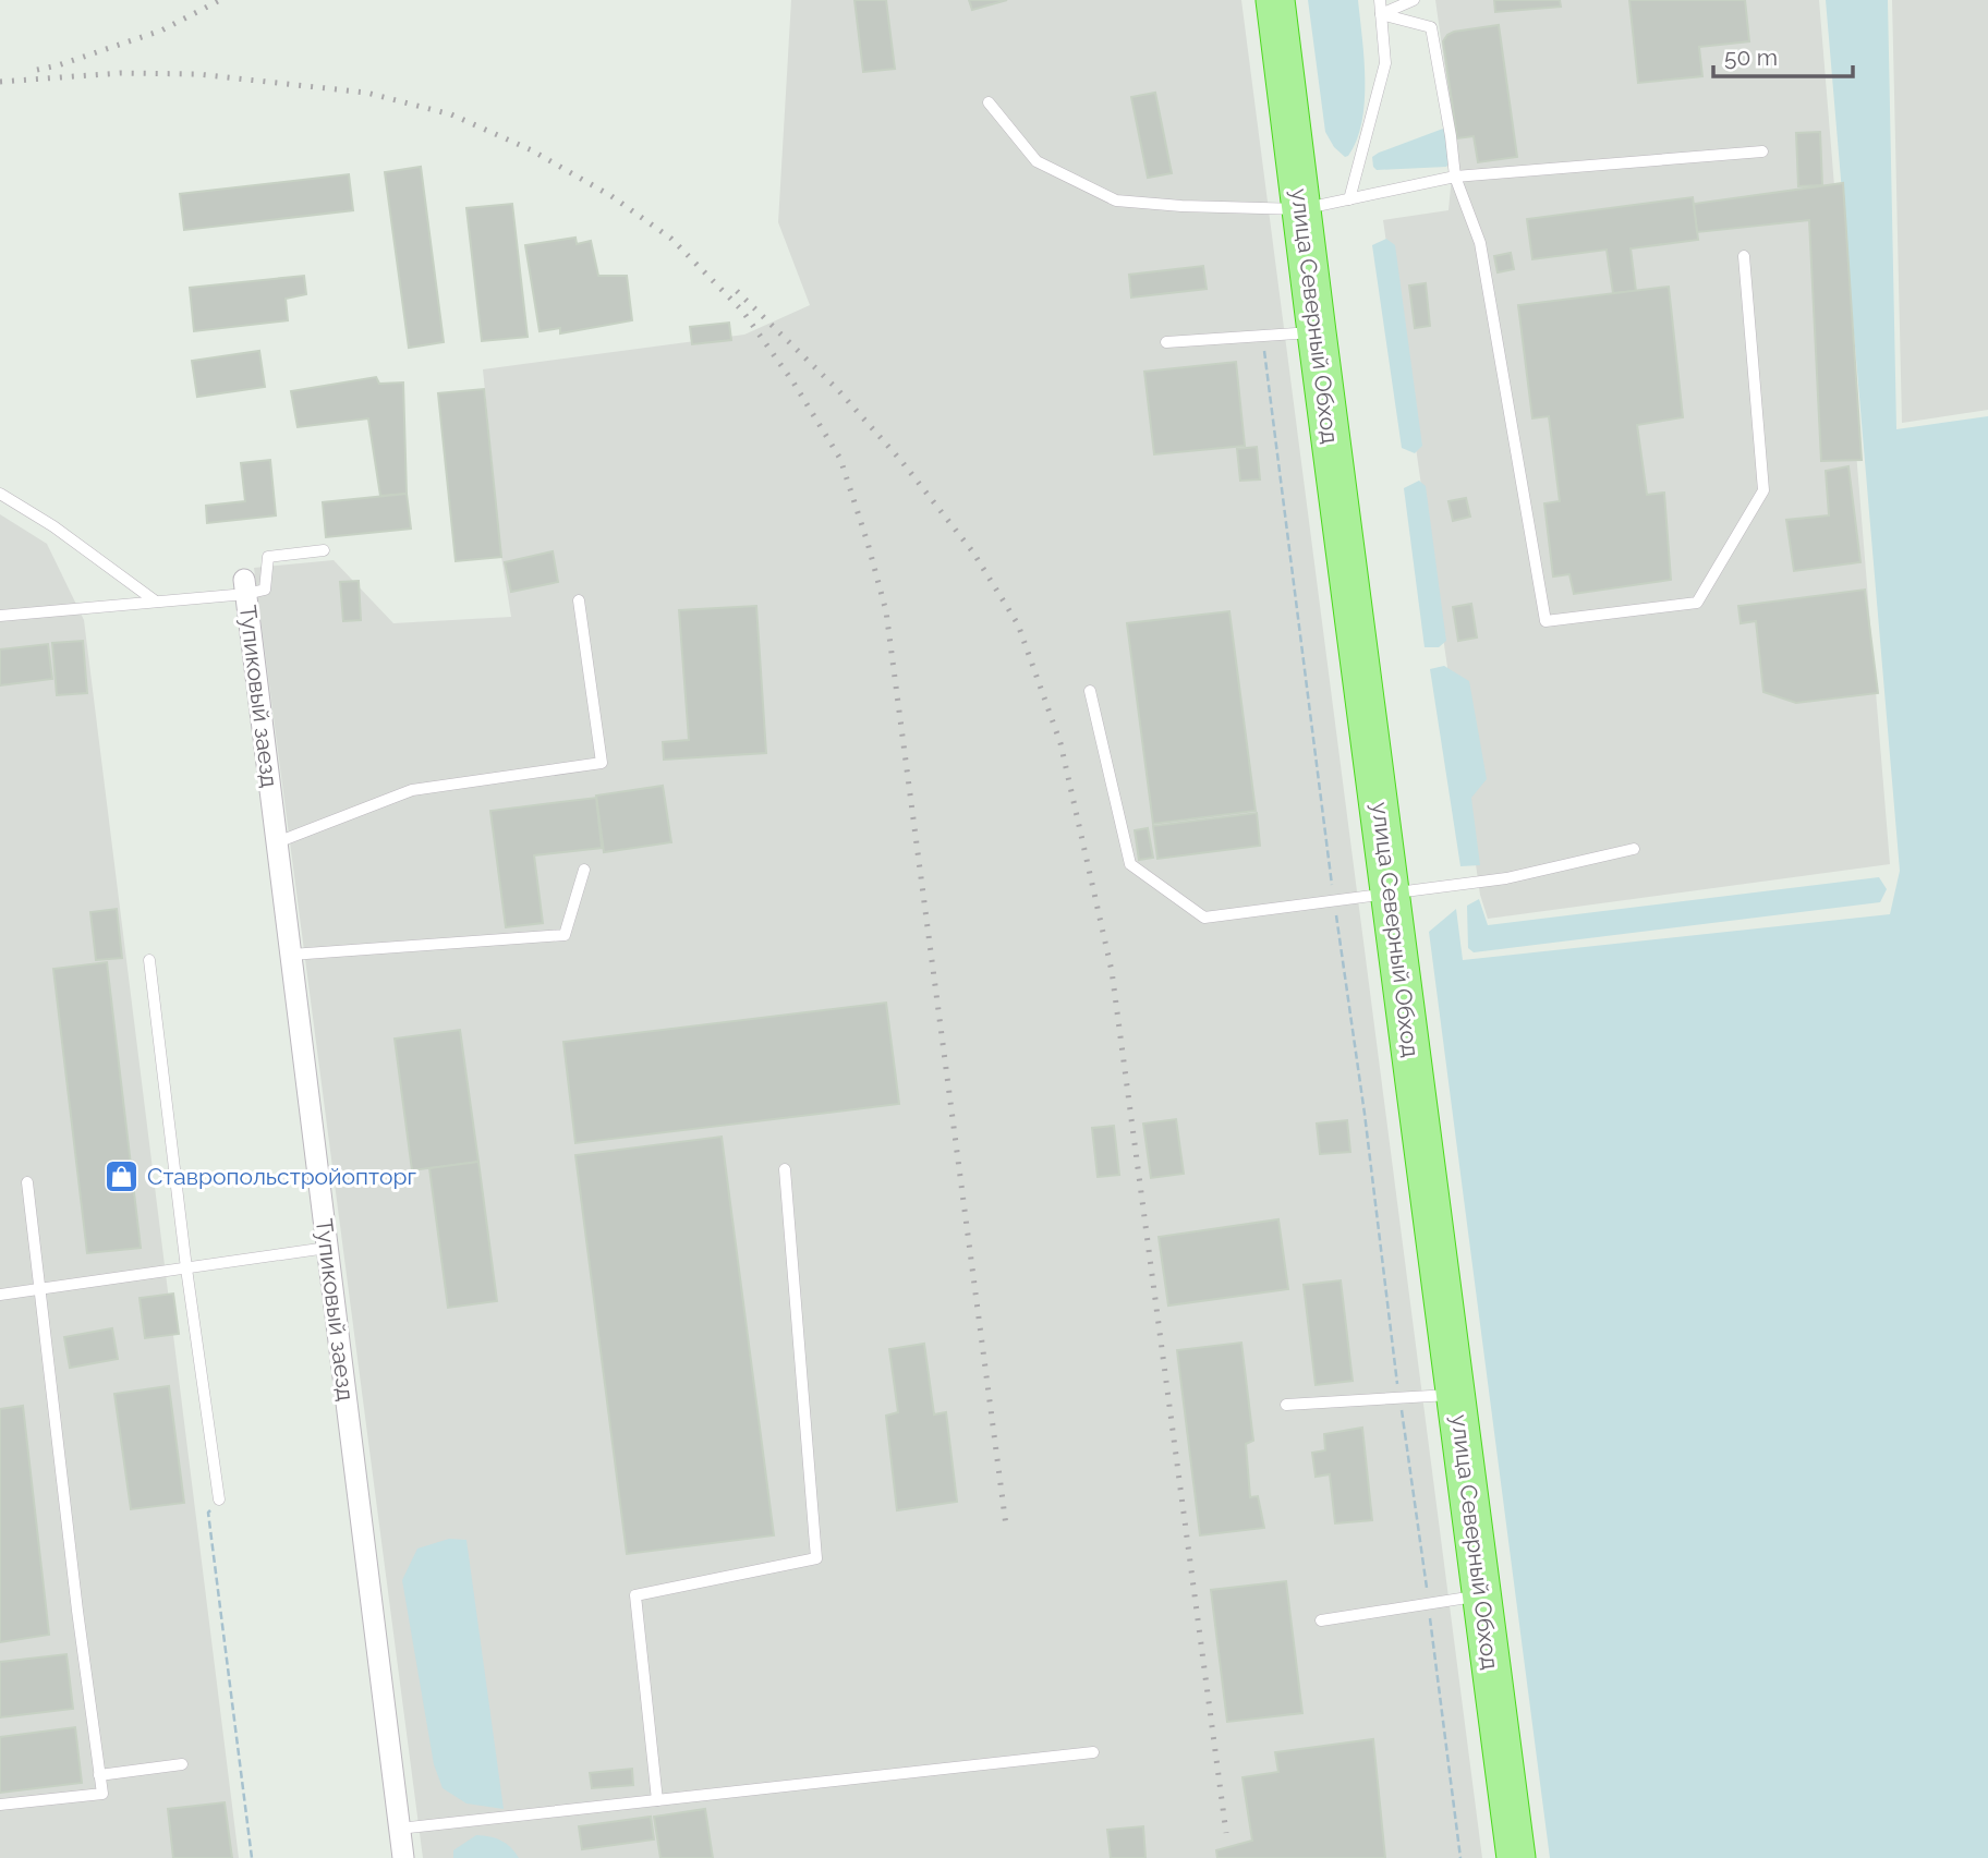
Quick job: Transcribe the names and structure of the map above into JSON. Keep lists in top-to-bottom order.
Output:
{
  "streets": {
    "highway": ["улица Северный Обход"],
    "street": ["Тупиковый заезд"]
  },
  "places": {
    "shop": ["Ставропольстройопторг"]
  },
  "scale_bar": "50 m"
}
